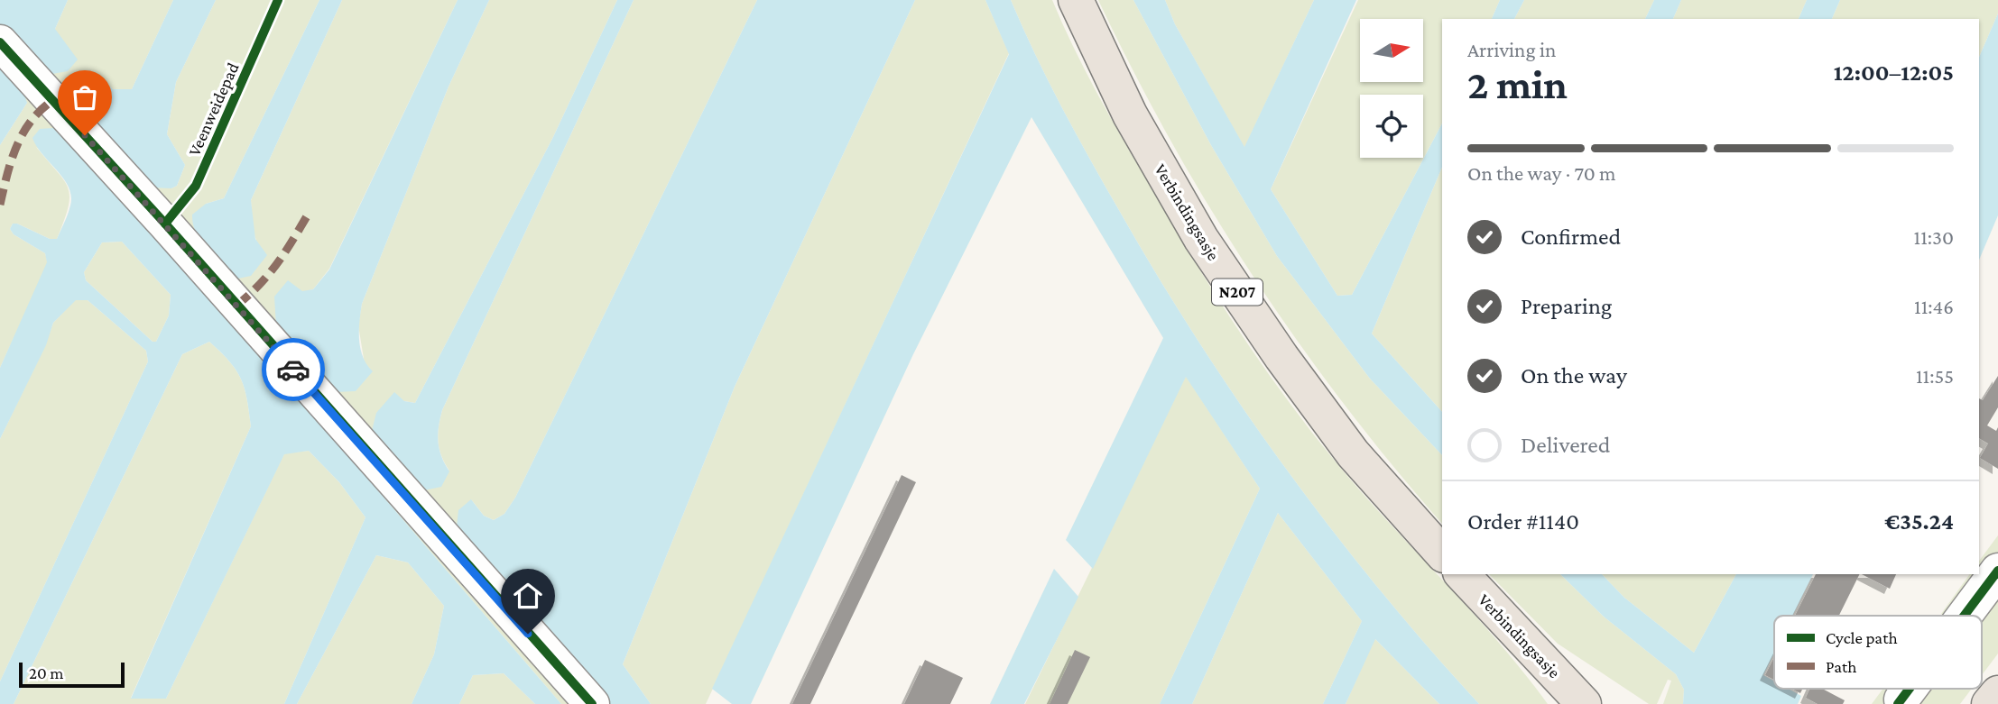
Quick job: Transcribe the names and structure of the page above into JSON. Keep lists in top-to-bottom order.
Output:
{
  "streets": {
    "main road": ["Verbindingsasje", "N207"],
    "cycle path": ["Veenweidepad"]
  },
  "legend": ["Cycle path", "Path"],
  "scale_bar": "20 m",
  "north": "right",
  "page": {
    "heading": ["2 min", "Arriving in", "12:00–12:05"],
    "panel": ["Order #1140", "€35.24"],
    "bar": "On the way · 70 m",
    "list": [
      ["Confirmed", "11:30"],
      ["Preparing", "11:46"],
      ["On the way", "11:55"],
      "Delivered"
    ],
    "scale": "20 m"
  }
}
